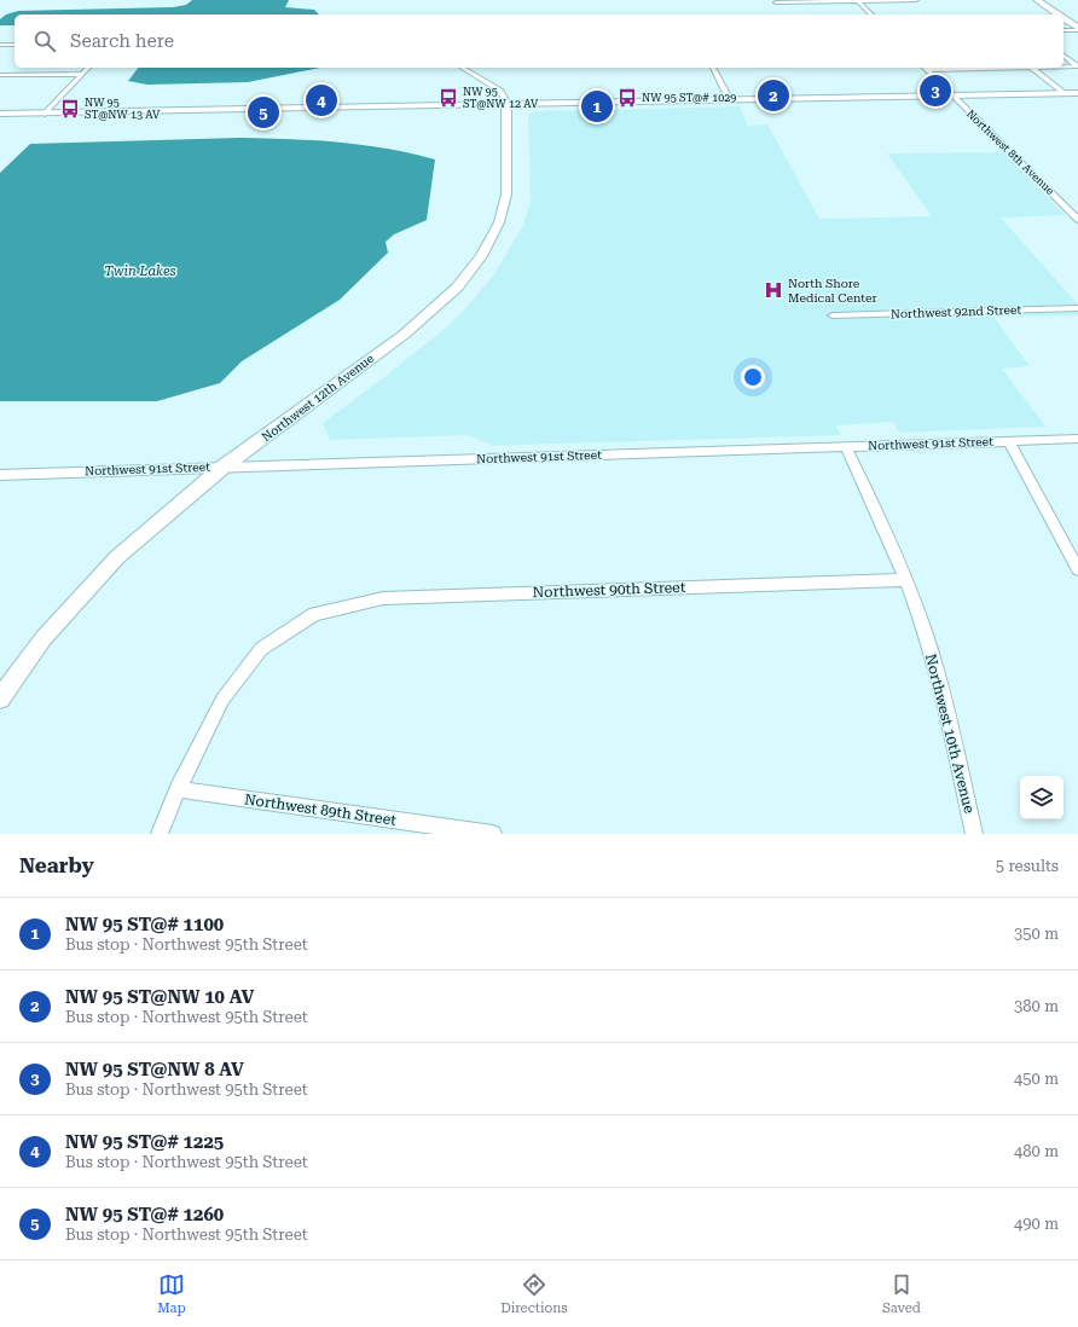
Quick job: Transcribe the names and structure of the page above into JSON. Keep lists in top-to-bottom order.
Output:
{
  "streets": {
    "main road": ["Northwest 12th Avenue"],
    "street": [
      "Northwest 8th Avenue",
      "Northwest 92nd Street",
      "Northwest 91st Street",
      "Northwest 90th Street",
      "Northwest 10th Avenue",
      "Northwest 89th Street"
    ]
  },
  "crossings": [
    ["Northwest 12th Avenue", "Northwest 91st Street"],
    ["Northwest 91st Street", "Northwest 10th Avenue"],
    ["Northwest 90th Street", "Northwest 10th Avenue"],
    ["Northwest 90th Street", "Northwest 89th Street"]
  ],
  "water": ["Twin Lakes"],
  "places": {
    "bus stop": ["NW 95 ST@NW 12 AV", "NW 95 ST@# 1029", "NW 95 ST@NW 13 AV"],
    "hospital": ["North Shore Medical Center"]
  },
  "page": {
    "search": "Search here",
    "pins": [
      "3",
      "2",
      "4",
      "1",
      "5"
    ],
    "heading": ["Nearby", "5 results"],
    "list": [
      {
        "mark": "1",
        "name": "NW 95 ST@# 1100",
        "note": "Bus stop · Northwest 95th Street",
        "value": "350 m"
      },
      {
        "mark": "2",
        "name": "NW 95 ST@NW 10 AV",
        "note": "Bus stop · Northwest 95th Street",
        "value": "380 m"
      },
      {
        "mark": "3",
        "name": "NW 95 ST@NW 8 AV",
        "note": "Bus stop · Northwest 95th Street",
        "value": "450 m"
      },
      {
        "mark": "4",
        "name": "NW 95 ST@# 1225",
        "note": "Bus stop · Northwest 95th Street",
        "value": "480 m"
      },
      {
        "mark": "5",
        "name": "NW 95 ST@# 1260",
        "note": "Bus stop · Northwest 95th Street",
        "value": "490 m"
      }
    ],
    "nav": ["Map", "Directions", "Saved"]
  }
}
